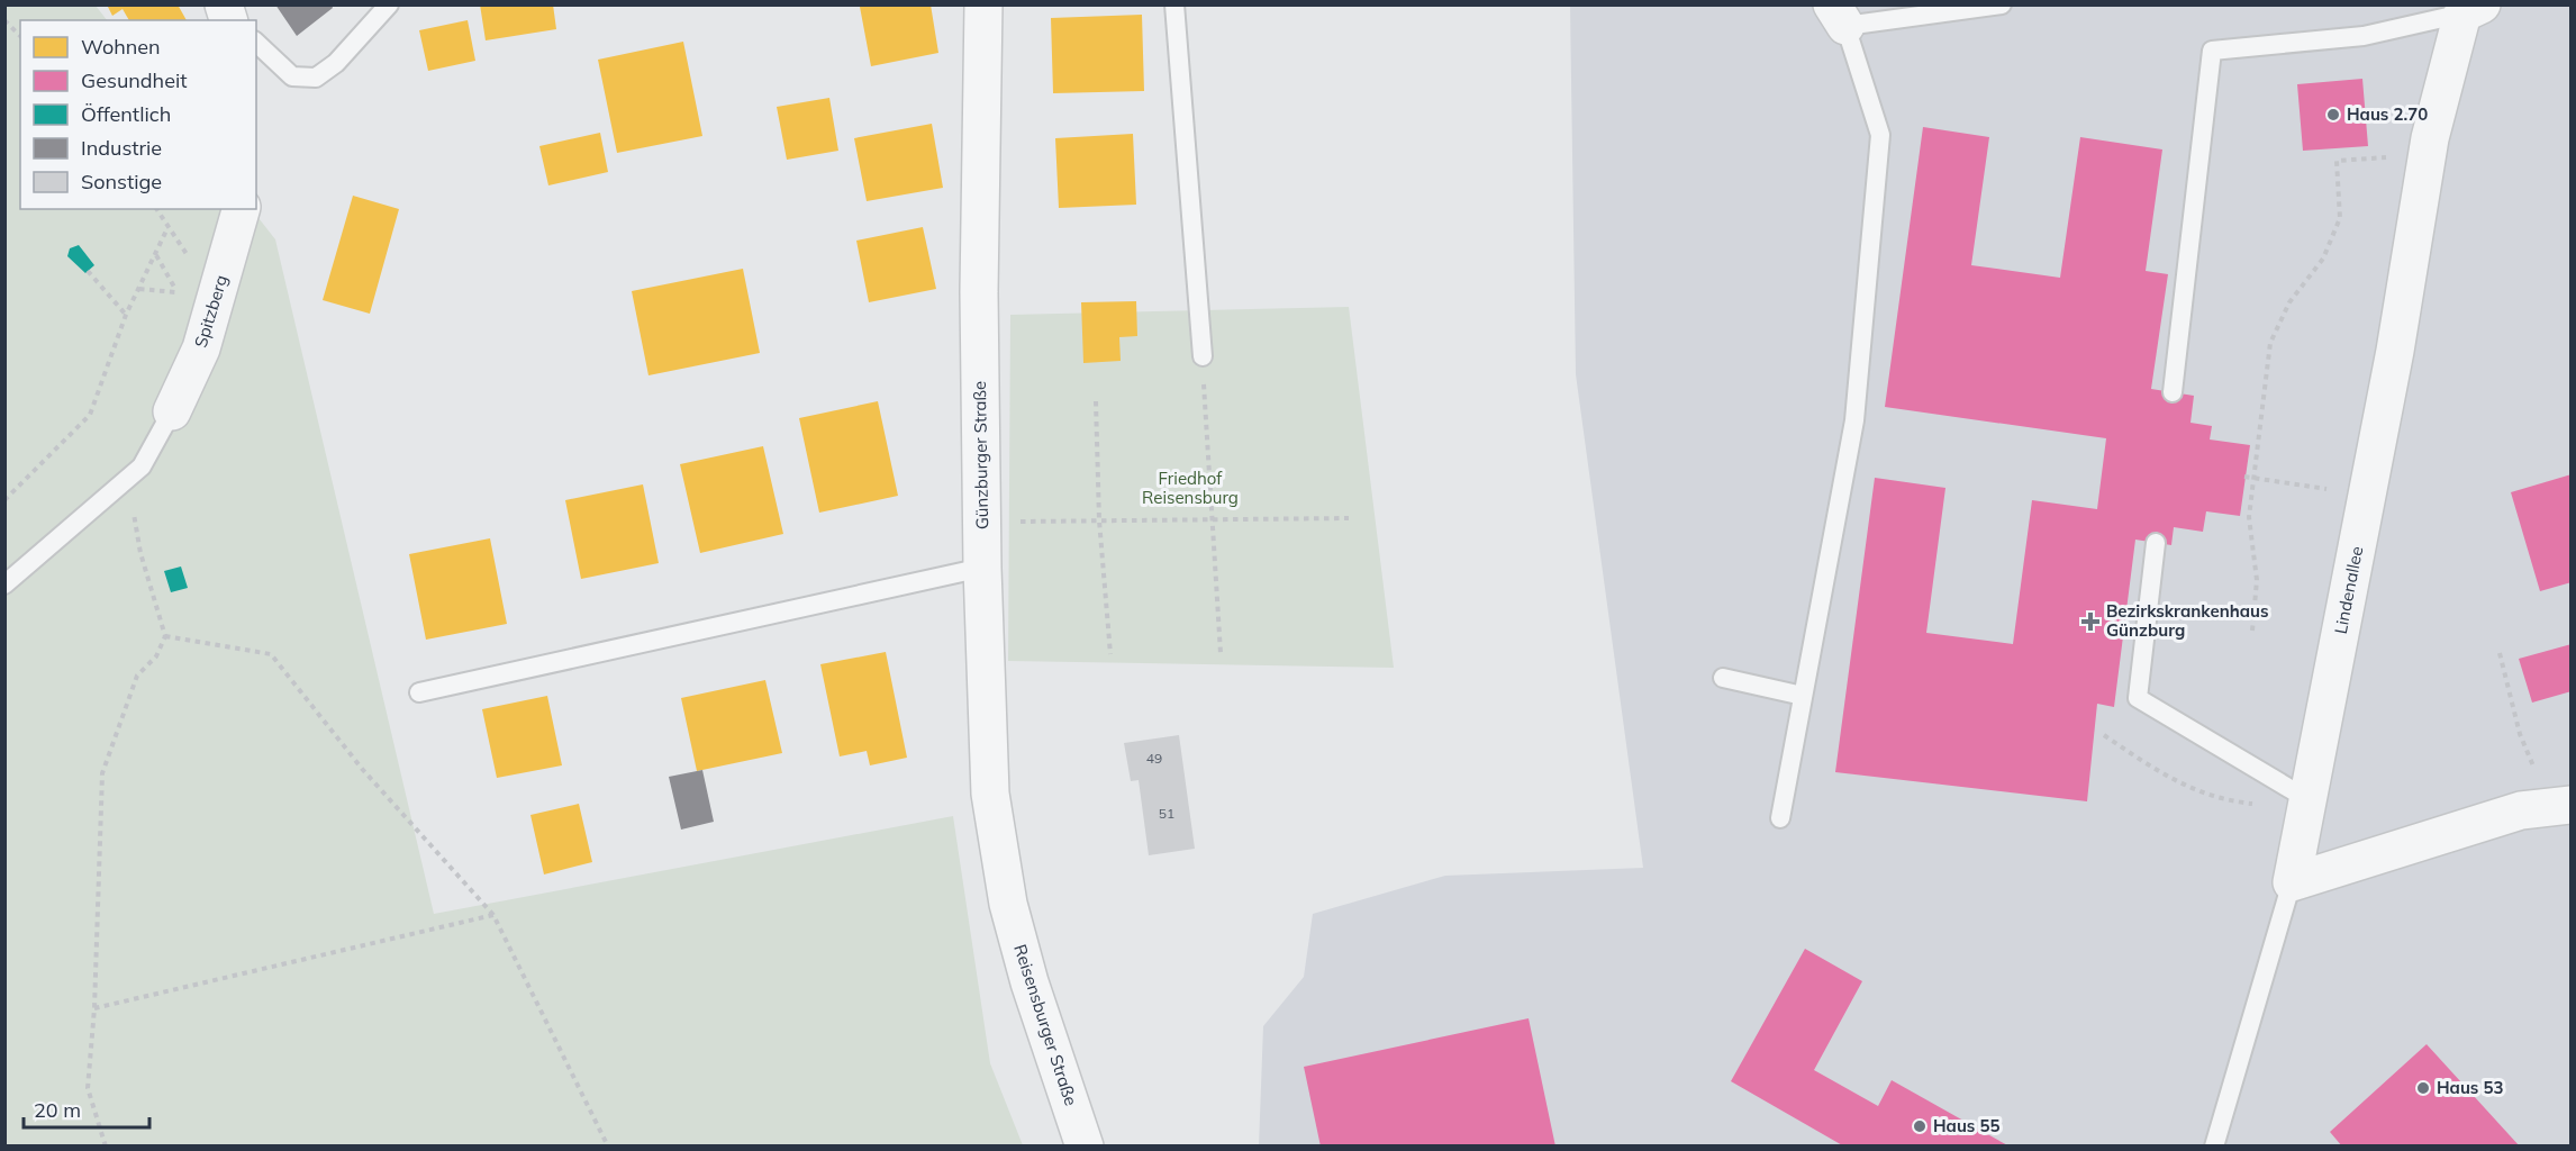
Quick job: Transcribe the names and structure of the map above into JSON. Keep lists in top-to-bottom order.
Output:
{
  "streets": {
    "street": [
      "Spitzberg",
      "Günzburger Straße",
      "Lindenallee",
      "Reisensburger Straße"
    ]
  },
  "crossings": [
    ["Günzburger Straße", "Reisensburger Straße"]
  ],
  "parks": ["Friedhof Reisensburg"],
  "places": {
    "other": ["Haus 2.70", "Haus 53", "Haus 55"],
    "health": ["Bezirkskrankenhaus Günzburg"]
  },
  "house_numbers": ["49", "51"],
  "legend": [
    "Wohnen",
    "Gesundheit",
    "Öffentlich",
    "Industrie",
    "Sonstige"
  ],
  "scale_bar": "20 m"
}
